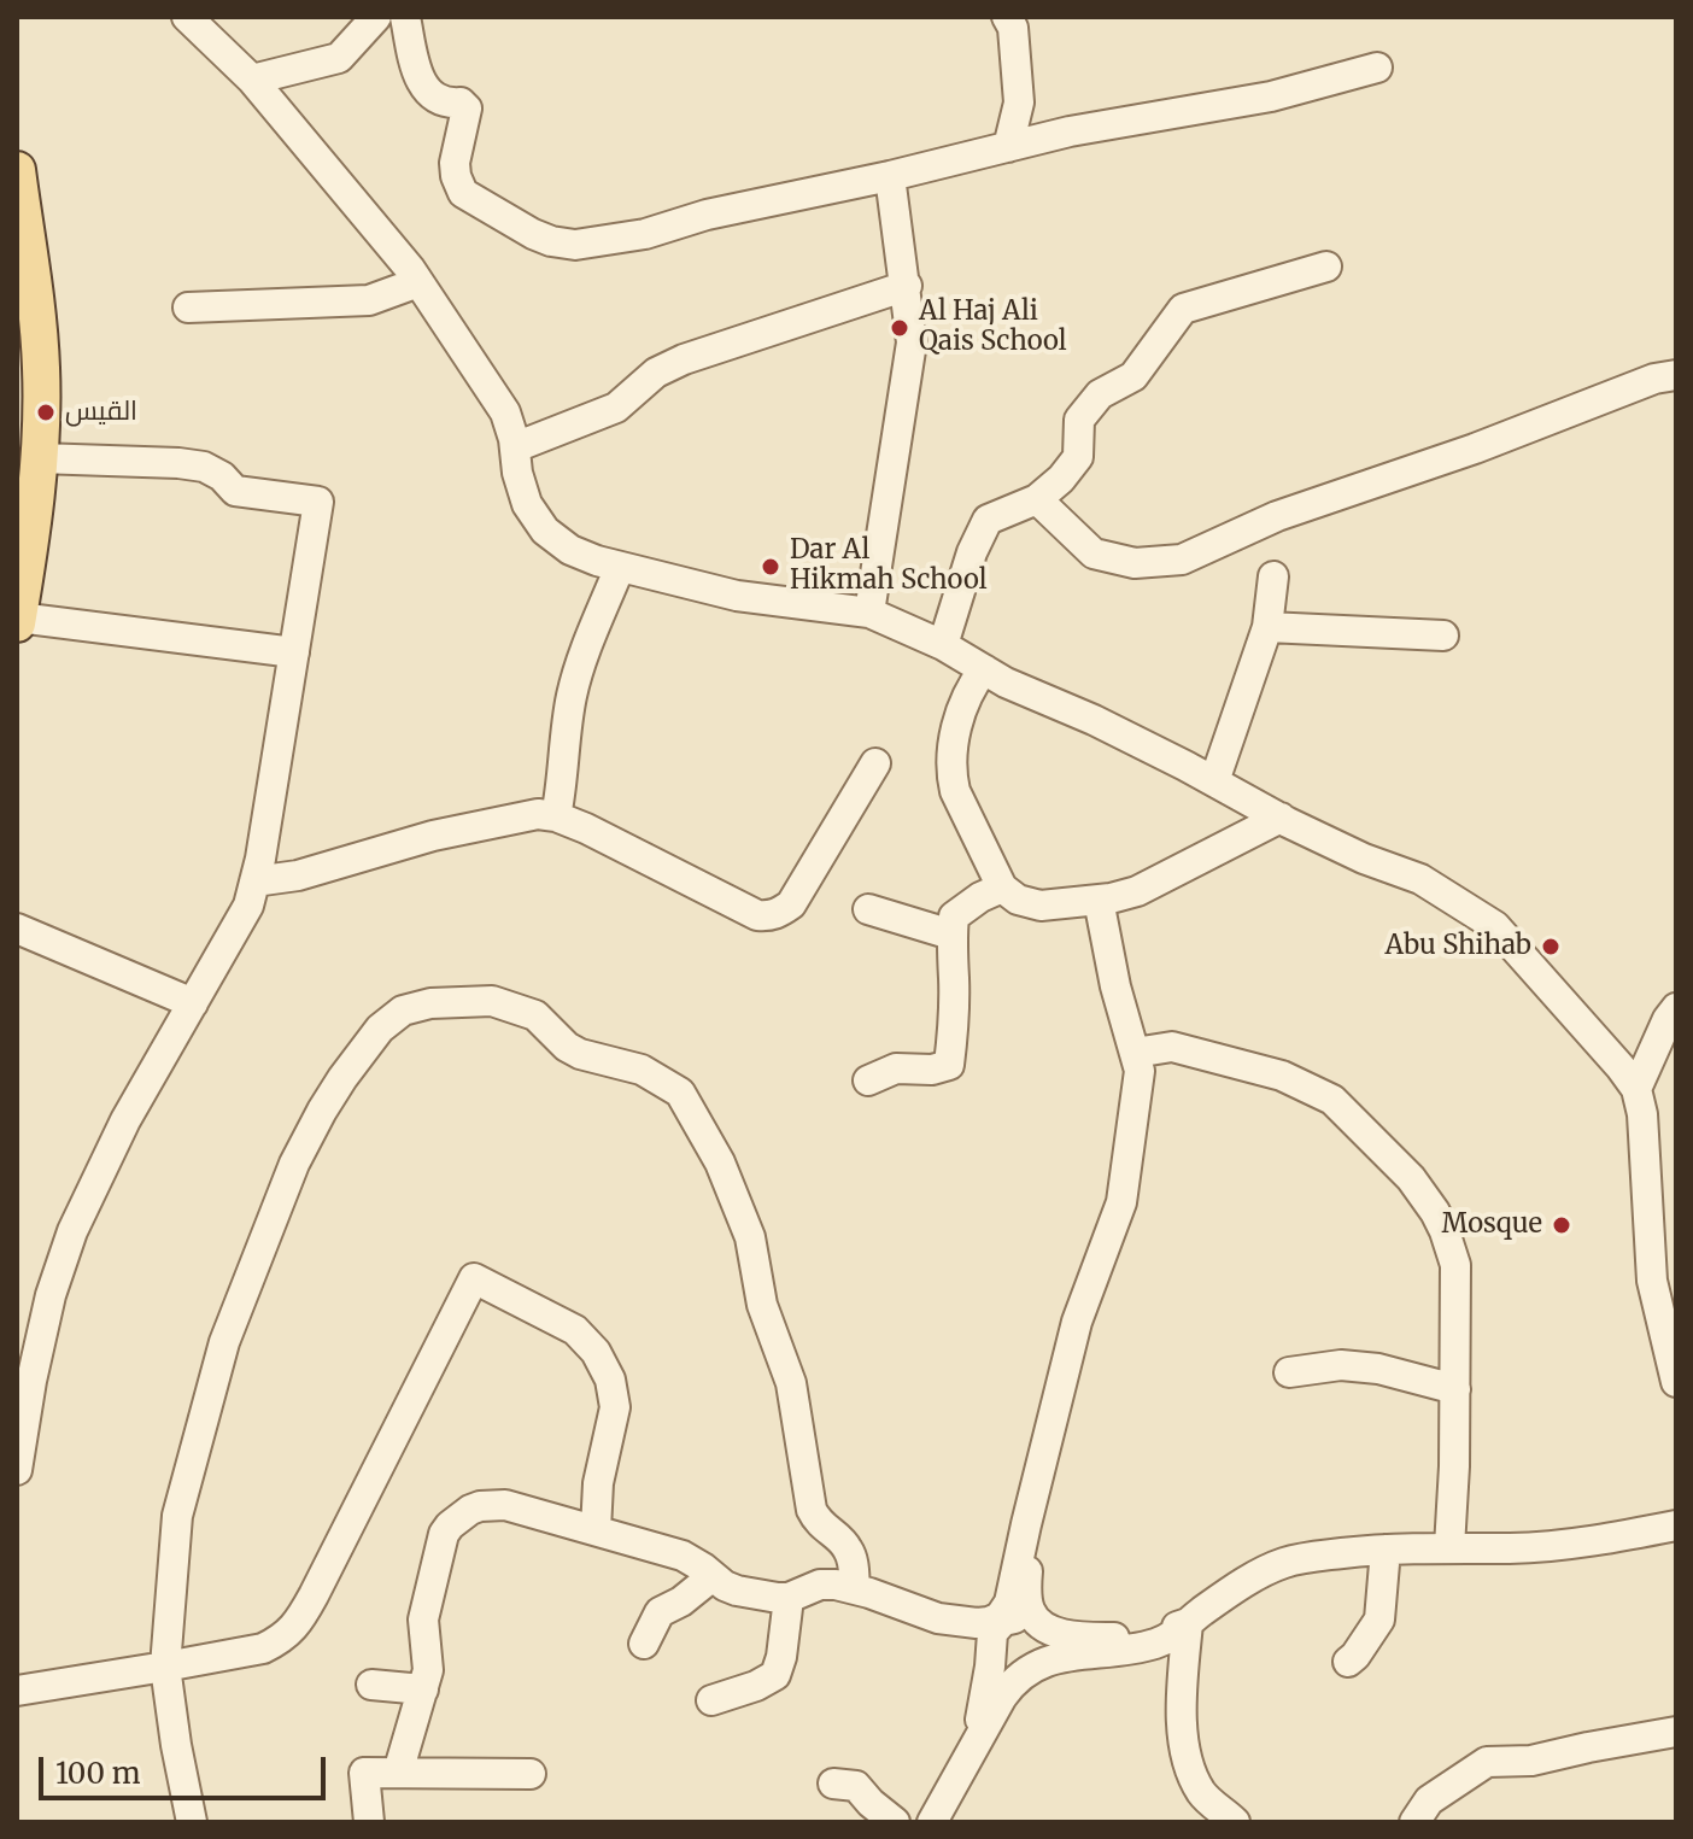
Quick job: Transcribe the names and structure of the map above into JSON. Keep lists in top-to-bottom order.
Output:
{
  "places": [
    "Al Haj Ali Qais School",
    "القيس",
    "Dar Al Hikmah School",
    "Abu Shihab",
    "Mosque"
  ],
  "scale_bar": "100 m"
}
